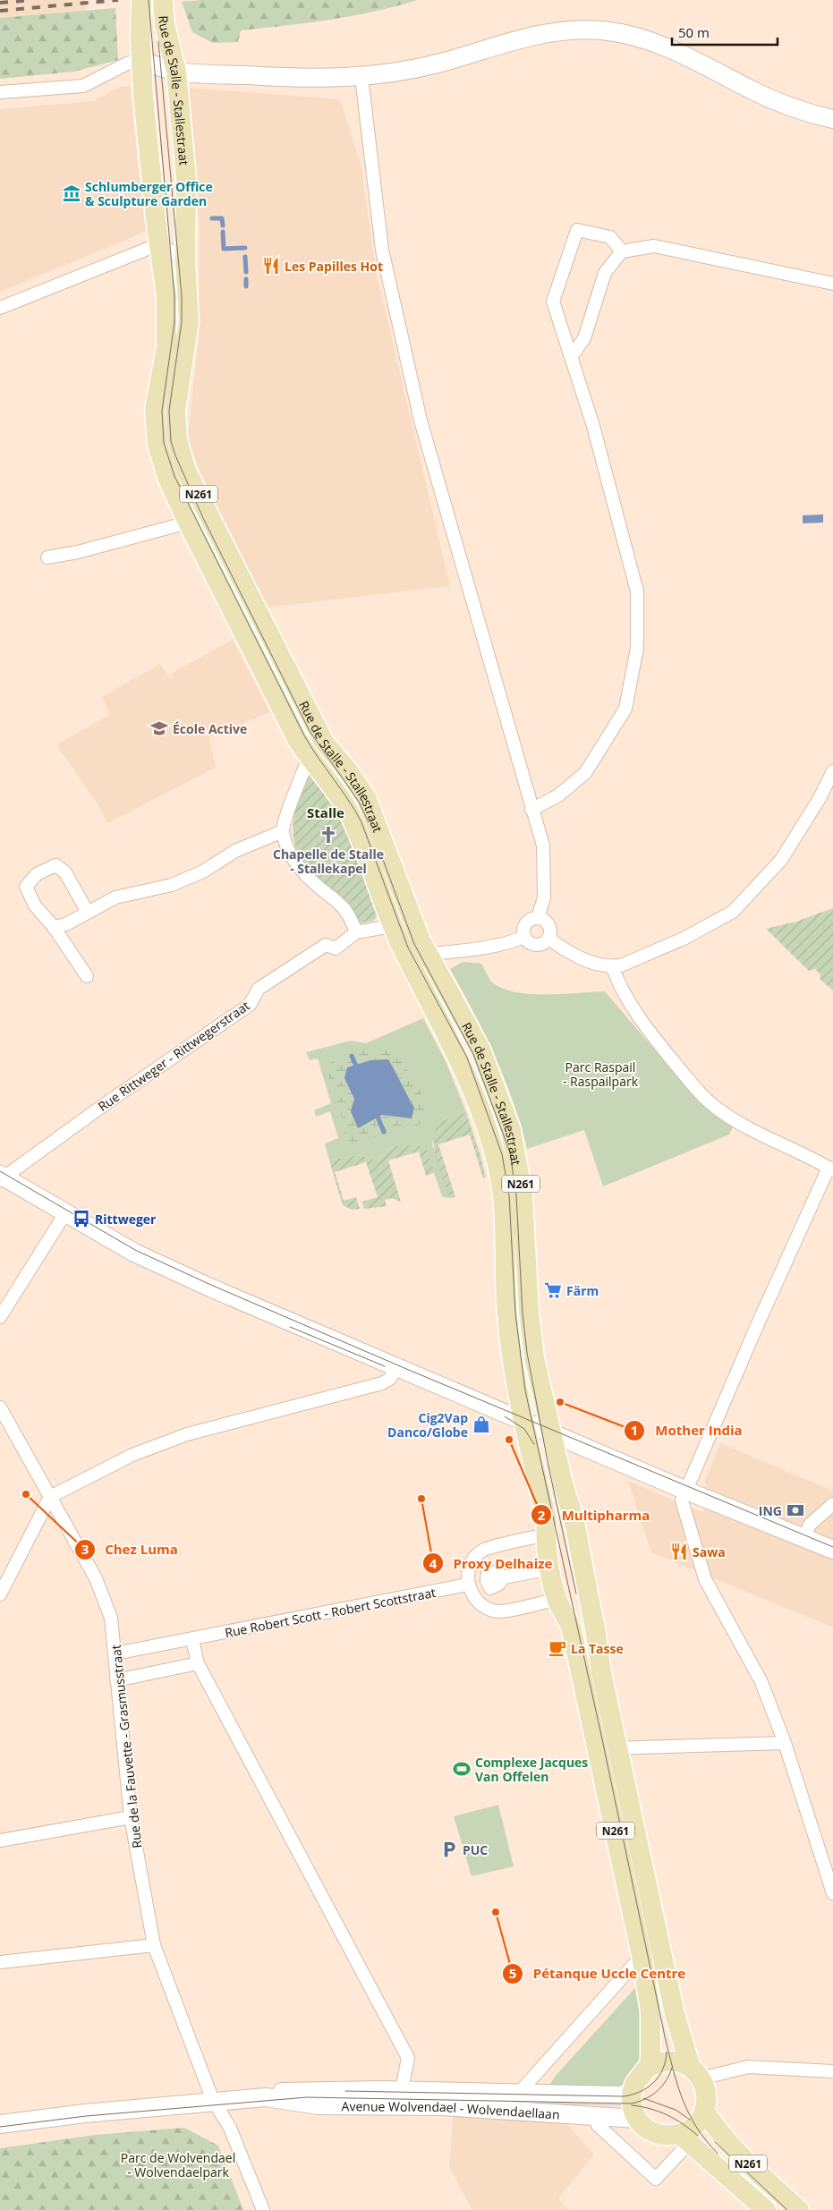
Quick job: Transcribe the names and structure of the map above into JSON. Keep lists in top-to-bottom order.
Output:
{
  "streets": {
    "main road": ["Rue de Stalle - Stallestraat", "N261"],
    "street": [
      "Rue Rittweger - Rittwegerstraat",
      "Rue Robert Scott - Robert Scottstraat",
      "Rue de la Fauvette - Grasmusstraat",
      "Avenue Wolvendael - Wolvendaellaan"
    ]
  },
  "crossings": [
    ["Rue de Stalle - Stallestraat", "N261"],
    ["Rue de Stalle - Stallestraat", "Rue Rittweger - Rittwegerstraat"],
    ["N261", "Avenue Wolvendael - Wolvendaellaan"],
    ["Rue Robert Scott - Robert Scottstraat", "Rue de la Fauvette - Grasmusstraat"],
    ["Rue de la Fauvette - Grasmusstraat", "Avenue Wolvendael - Wolvendaellaan"]
  ],
  "districts": ["Stalle"],
  "parks": ["Parc Raspail - Raspailpark", "Parc de Wolvendael - Wolvendaelpark"],
  "places": {
    "museum": ["Schlumberger Office & Sculpture Garden"],
    "restaurant": ["Les Papilles Hot", "Sawa"],
    "school or university": ["École Active"],
    "church": ["Chapelle de Stalle - Stallekapel"],
    "bus stop": ["Rittweger"],
    "supermarket": ["Färm"],
    "other": [
      "Mother India",
      "Multipharma",
      "Chez Luma",
      "Proxy Delhaize",
      "Pétanque Uccle Centre"
    ],
    "shop": ["Cig2Vap Danco/Globe"],
    "bank": ["ING"],
    "cafe": ["La Tasse"],
    "sports": ["Complexe Jacques Van Offelen"],
    "parking": ["PUC"]
  },
  "scale_bar": "50 m"
}
